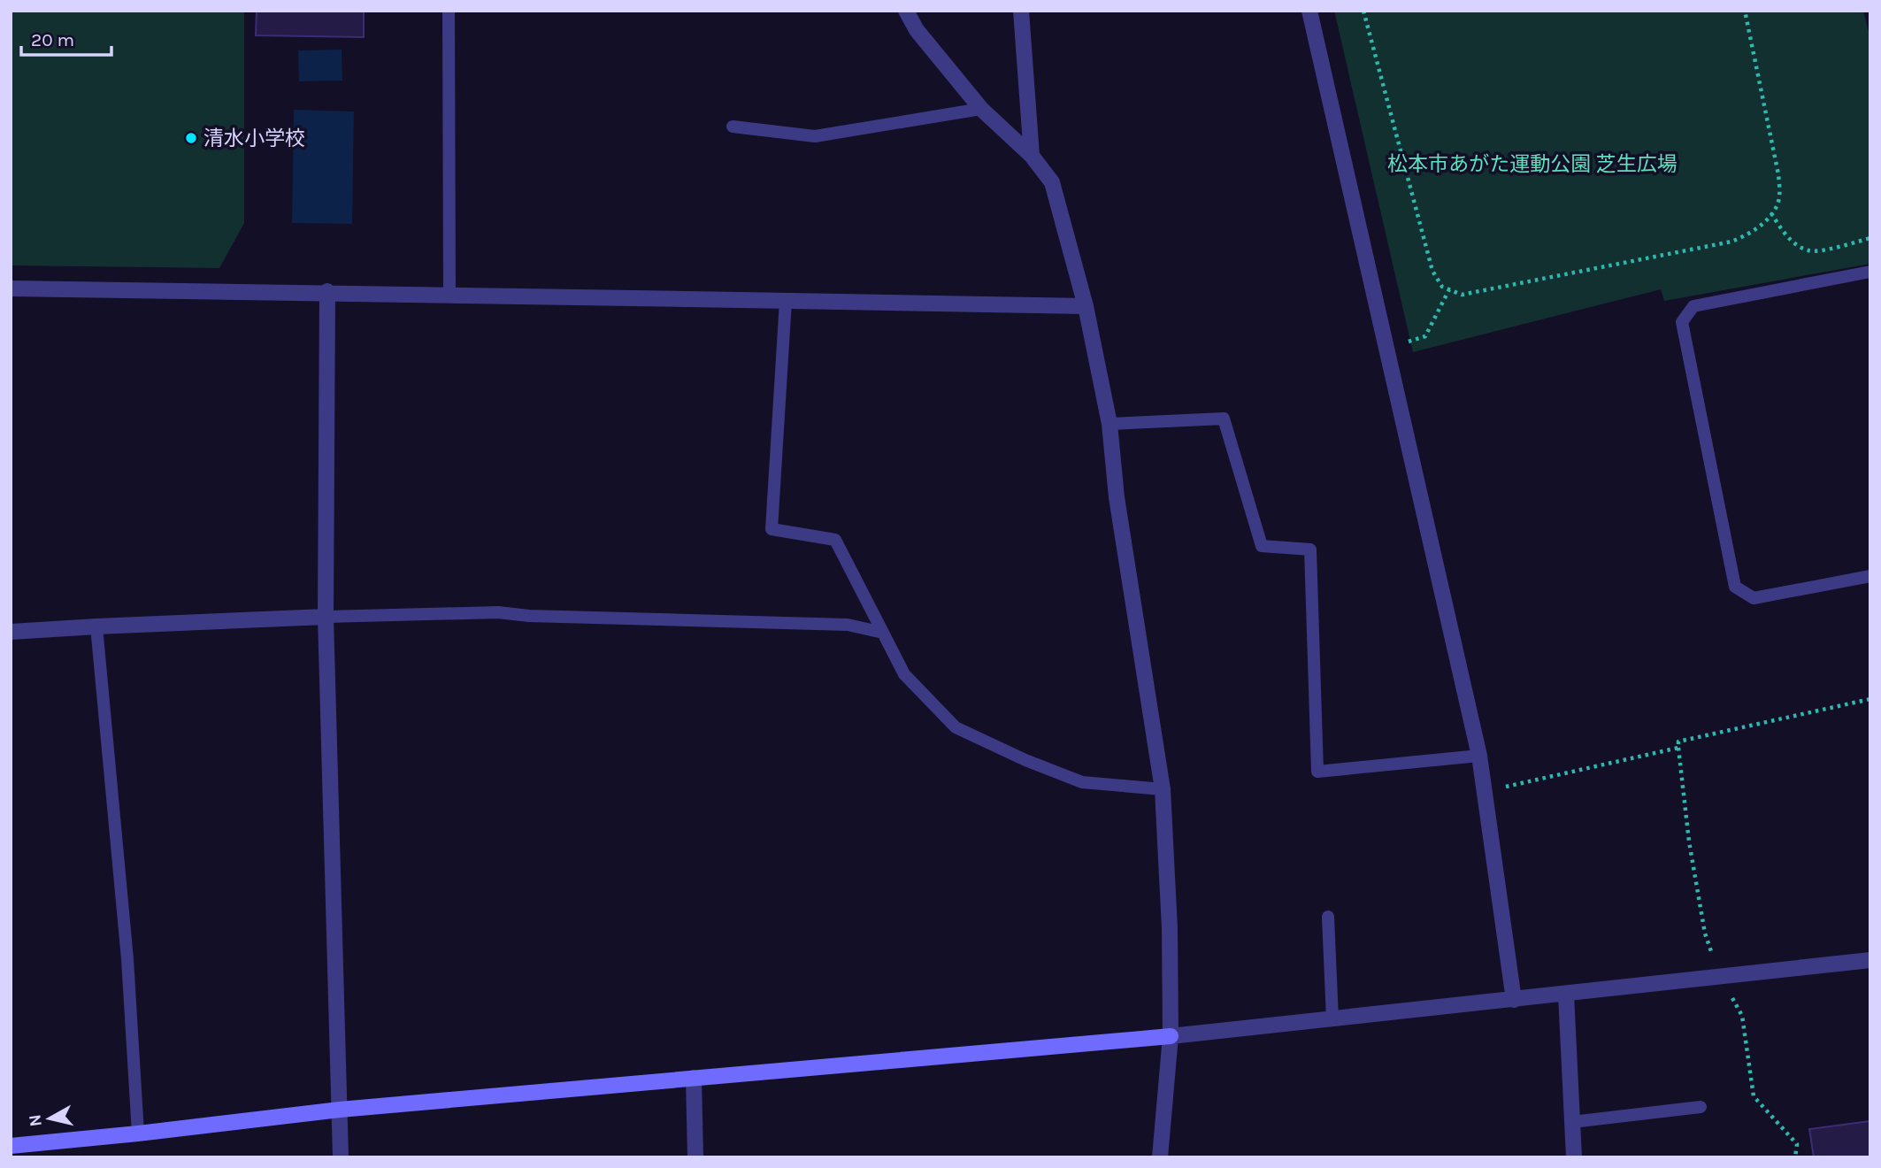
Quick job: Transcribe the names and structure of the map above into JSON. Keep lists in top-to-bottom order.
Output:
{
  "parks": ["松本市あがた運動公園 芝生広場"],
  "places": ["清水小学校"],
  "scale_bar": "20 m",
  "north": "left"
}
